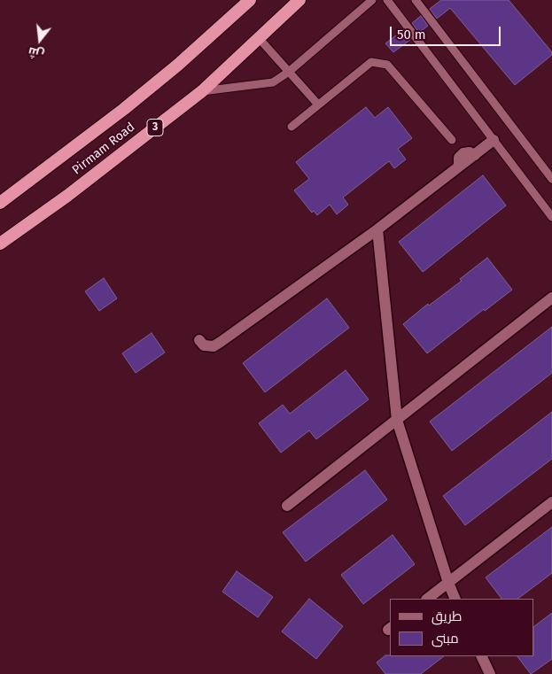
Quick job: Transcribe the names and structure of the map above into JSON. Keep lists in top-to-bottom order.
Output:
{
  "streets": {
    "highway": ["3", "Pirmam Road"]
  },
  "legend": ["طريق", "مبنى"],
  "scale_bar": "50 m",
  "north": "bottom"
}
